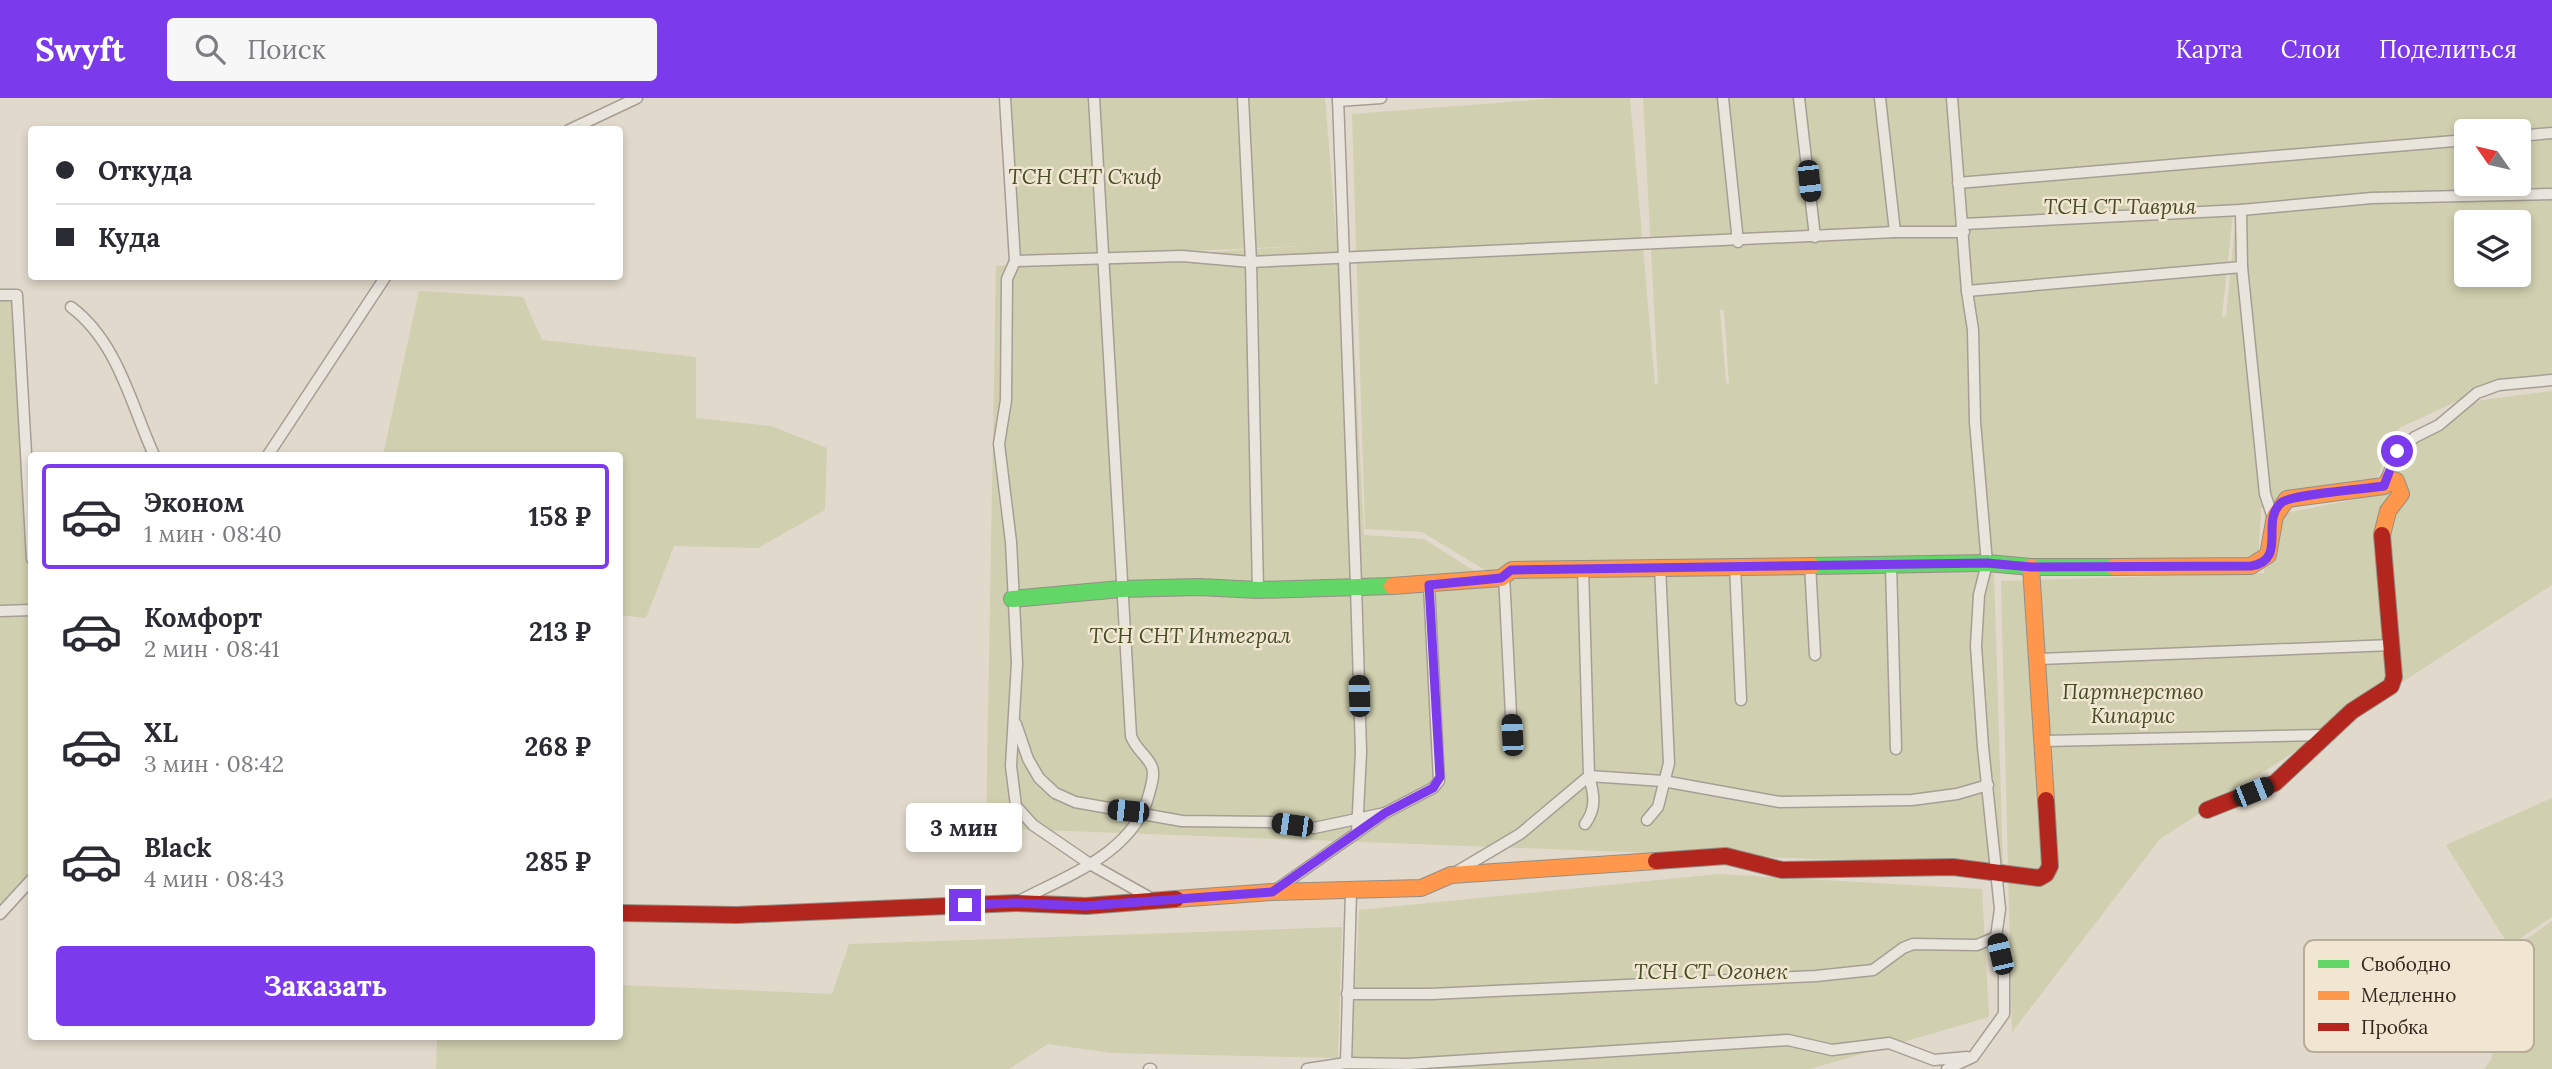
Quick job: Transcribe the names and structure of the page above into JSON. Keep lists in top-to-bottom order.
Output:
{
  "parks": [
    "ТСН СНТ Скиф",
    "ТСН СТ Таврия",
    "ТСН СНТ Интеграл",
    "Партнерство Кипарис",
    "ТСН СТ Огонек"
  ],
  "legend": ["Свободно", "Медленно", "Пробка"],
  "north": "top left",
  "page": {
    "header": "Swyft",
    "search": "Поиск",
    "nav": ["Карта", "Слои", "Поделиться"],
    "banner": ["Откуда", "Куда"],
    "list": [
      {
        "name": "Эконом",
        "note": "1 мин · 08:40",
        "value": "158 ₽"
      },
      {
        "name": "Комфорт",
        "note": "2 мин · 08:41",
        "value": "213 ₽"
      },
      {
        "name": "XL",
        "note": "3 мин · 08:42",
        "value": "268 ₽"
      },
      {
        "name": "Black",
        "note": "4 мин · 08:43",
        "value": "285 ₽"
      }
    ],
    "bubble": "3 мин",
    "buttons": "Заказать"
  }
}
